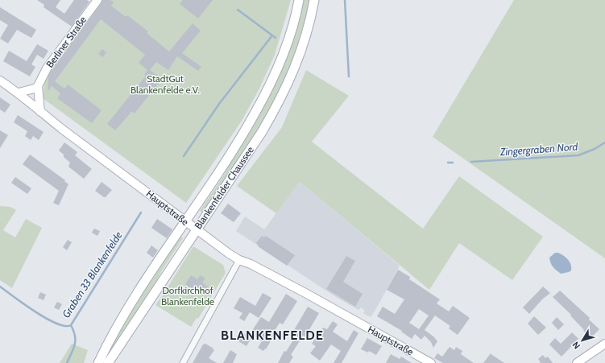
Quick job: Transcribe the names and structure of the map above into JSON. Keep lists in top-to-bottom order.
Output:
{
  "streets": {
    "main road": ["Blankenfelder Chaussee"],
    "street": ["Berliner Straße", "Hauptstraße"]
  },
  "crossings": [
    ["Blankenfelder Chaussee", "Hauptstraße"]
  ],
  "districts": ["BLANKENFELDE"],
  "water": ["Zingergraben Nord", "Graben 33 Blankenfelde"],
  "parks": ["StadtGut Blankenfelde e.V.", "Dorfkirchhof Blankenfelde"],
  "north": "bottom left"
}
